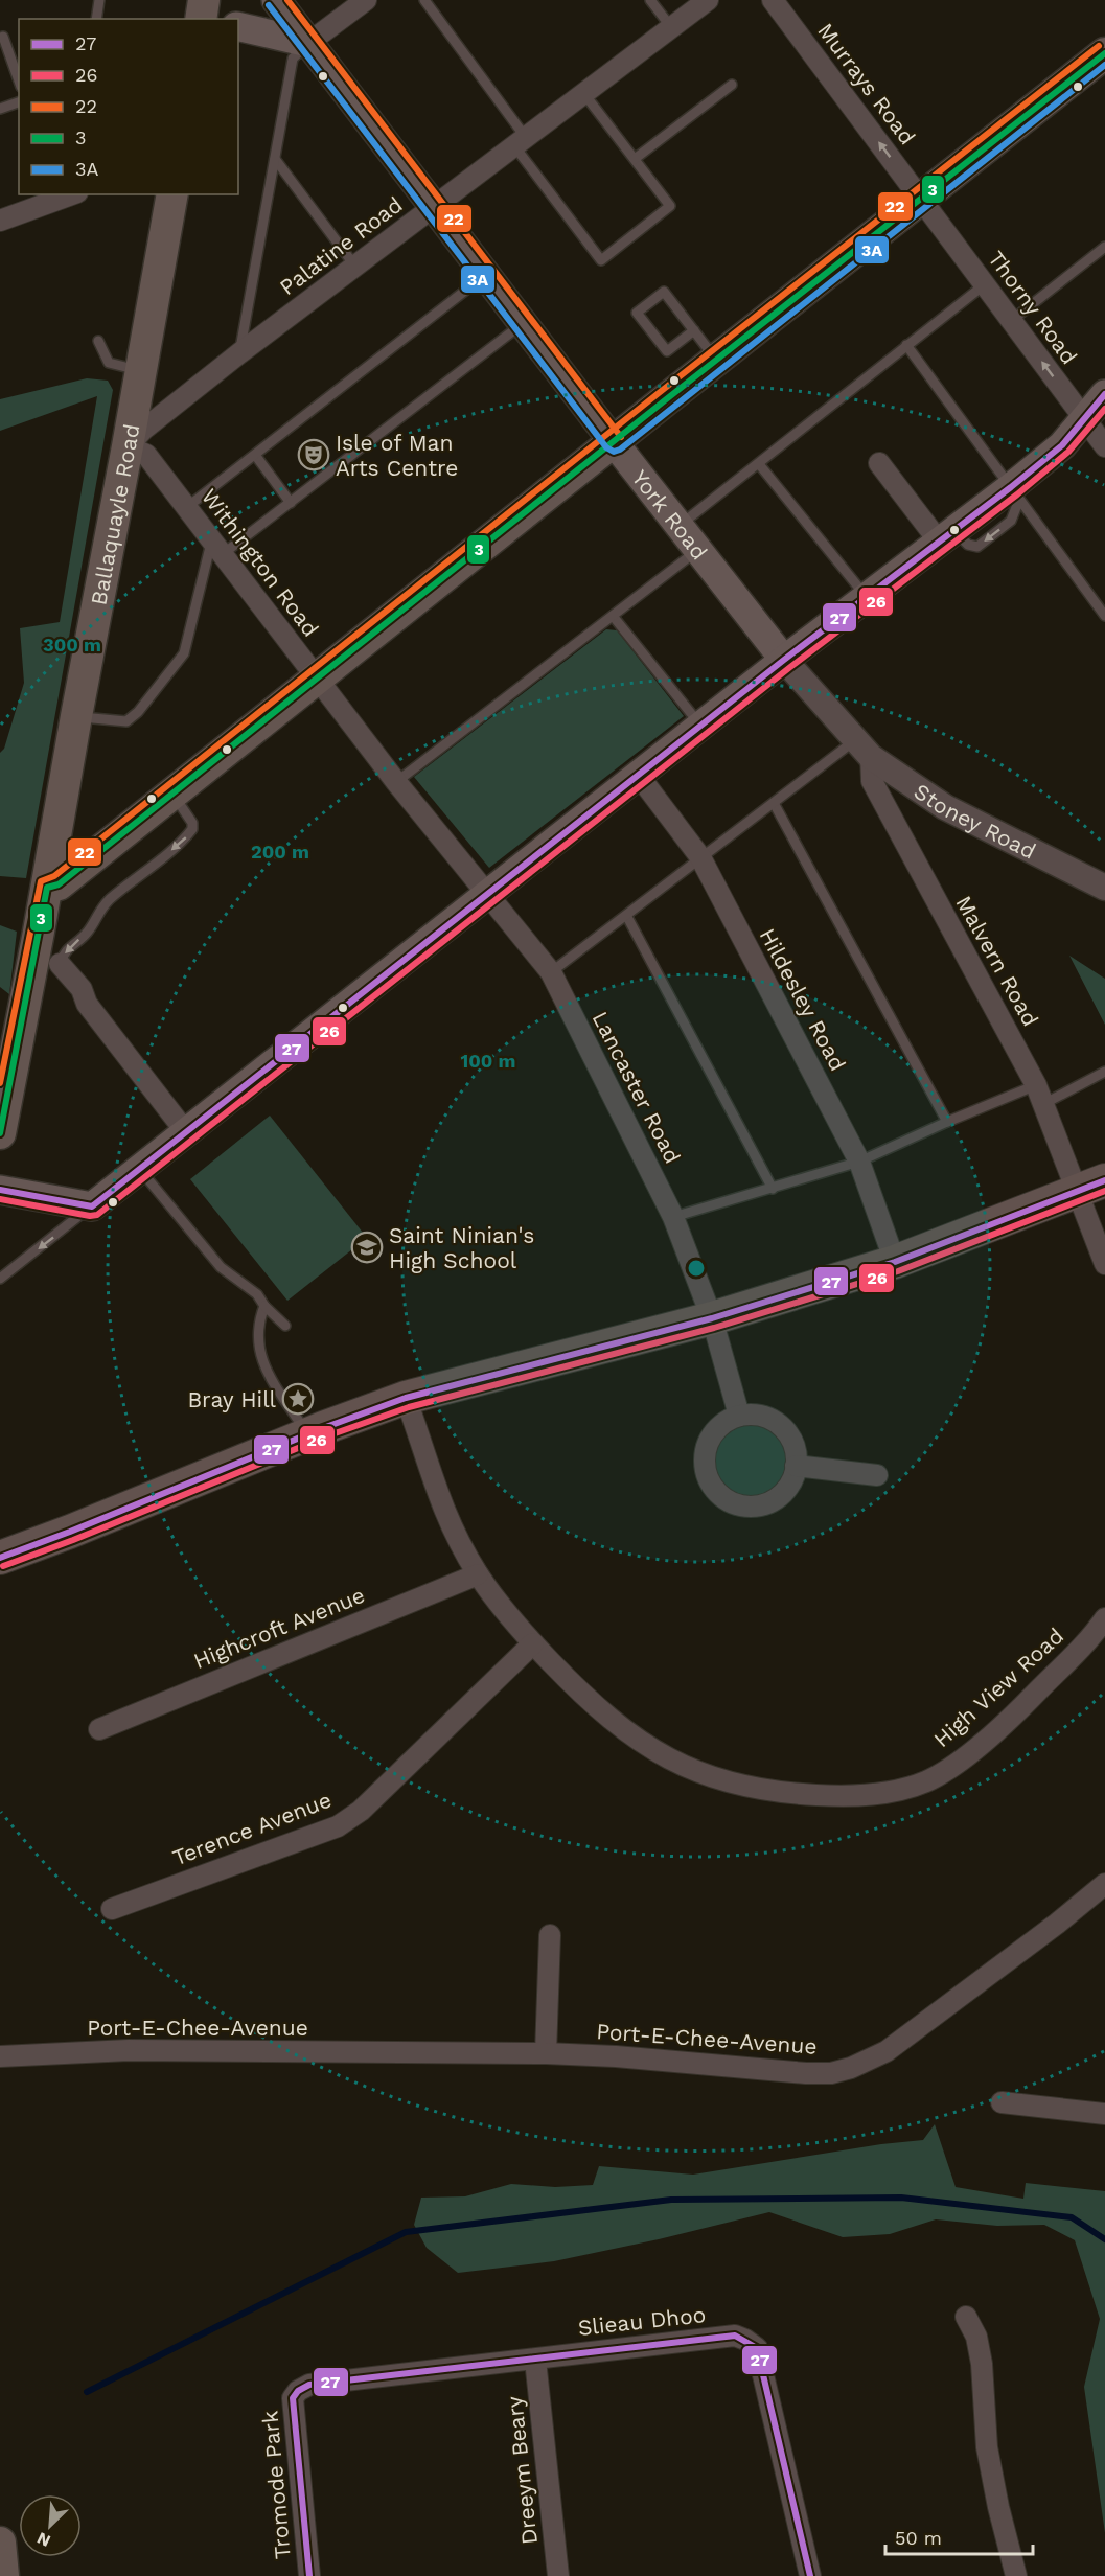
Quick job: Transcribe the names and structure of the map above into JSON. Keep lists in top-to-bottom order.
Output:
{
  "streets": {
    "main road": ["York Road", "Ballaquayle Road"],
    "street": [
      "Murrays Road",
      "Palatine Road",
      "Thorny Road",
      "Withington Road",
      "Stoney Road",
      "Malvern Road",
      "Hildesley Road",
      "Lancaster Road",
      "Highcroft Avenue",
      "High View Road",
      "Terence Avenue",
      "Port-E-Chee-Avenue",
      "Slieau Dhoo",
      "Dreeym Beary",
      "Tromode Park"
    ]
  },
  "crossings": [
    ["Murrays Road", "Thorny Road"],
    ["Palatine Road", "York Road"],
    ["Palatine Road", "Ballaquayle Road"],
    ["Palatine Road", "Withington Road"],
    ["York Road", "Stoney Road"],
    ["York Road", "Malvern Road"],
    ["Ballaquayle Road", "Withington Road"],
    ["Withington Road", "Lancaster Road"],
    ["Stoney Road", "Malvern Road"],
    ["Highcroft Avenue", "High View Road"],
    ["High View Road", "Terence Avenue"],
    ["Slieau Dhoo", "Dreeym Beary"],
    ["Slieau Dhoo", "Tromode Park"]
  ],
  "one_way": ["Murrays Road", "Thorny Road"],
  "places": {
    "theatre": ["Isle of Man Arts Centre"],
    "school or university": ["Saint Ninian's High School"],
    "place": ["Bray Hill"]
  },
  "lines": [
    "transit line 22",
    "transit line 3A",
    "transit line 3",
    "transit line 27",
    "transit line 26"
  ],
  "legend": [
    "27",
    "26",
    "22",
    "3",
    "3A"
  ],
  "scale_bar": "50 m",
  "north": "bottom left",
  "rings": ["300 m", "200 m", "100 m"]
}
